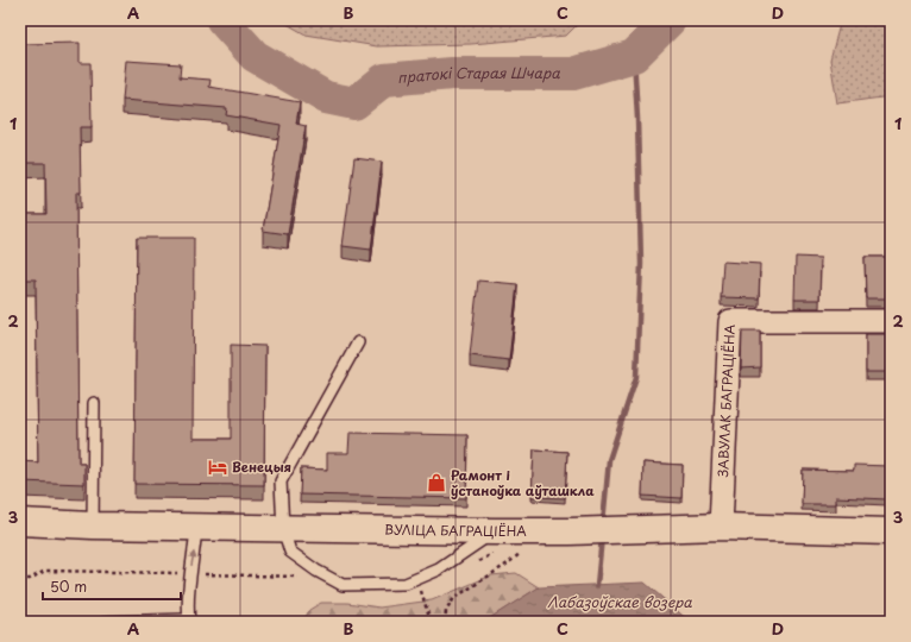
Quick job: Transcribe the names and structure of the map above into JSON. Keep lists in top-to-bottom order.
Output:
{
  "streets": {
    "highway": ["ВУЛІЦА БАГРАЦІЁНА"],
    "street": ["ЗАВУЛАК БАГРАЦІЁНА"]
  },
  "crossings": [
    ["ЗАВУЛАК БАГРАЦІЁНА", "ВУЛІЦА БАГРАЦІЁНА"]
  ],
  "water": ["пратокі Старая Шчара", "Лабазоўскае возера"],
  "places": {
    "hotel": ["Венецыя"],
    "shop": ["Рамонт і ўстаноўка аўташкла"]
  },
  "scale_bar": "50 m",
  "grid": {
    "columns": [
      "A",
      "B",
      "C",
      "D"
    ],
    "rows": ["1", "2", "3"]
  }
}
